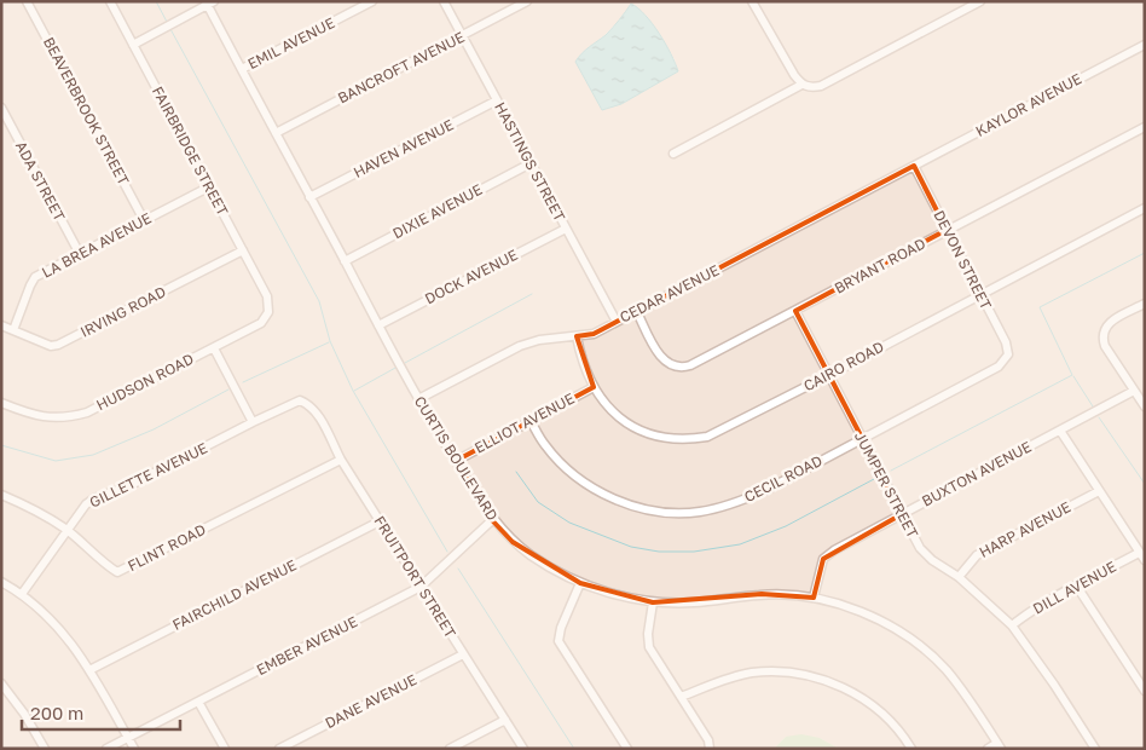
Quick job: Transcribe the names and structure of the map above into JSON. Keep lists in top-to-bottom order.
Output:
{
  "streets": {
    "street": [
      "EMIL AVENUE",
      "BANCROFT AVENUE",
      "KAYLOR AVENUE",
      "BEAVERBROOK STREET",
      "HAVEN AVENUE",
      "FAIRBRIDGE STREET",
      "HASTINGS STREET",
      "ADA STREET",
      "DIXIE AVENUE",
      "LA BREA AVENUE",
      "DEVON STREET",
      "BRYANT ROAD",
      "DOCK AVENUE",
      "CEDAR AVENUE",
      "IRVING ROAD",
      "CAIRO ROAD",
      "HUDSON ROAD",
      "ELLIOT AVENUE",
      "CURTIS BOULEVARD",
      "BUXTON AVENUE",
      "GILLETTE AVENUE",
      "CECIL ROAD",
      "JUMPER STREET",
      "HARP AVENUE",
      "FLINT ROAD",
      "FRUITPORT STREET",
      "DILL AVENUE",
      "FAIRCHILD AVENUE",
      "EMBER AVENUE",
      "DANE AVENUE"
    ]
  },
  "crossings": [
    ["EMIL AVENUE", "CURTIS BOULEVARD"],
    ["BANCROFT AVENUE", "HASTINGS STREET"],
    ["BANCROFT AVENUE", "CURTIS BOULEVARD"],
    ["KAYLOR AVENUE", "DEVON STREET"],
    ["KAYLOR AVENUE", "CEDAR AVENUE"],
    ["BEAVERBROOK STREET", "LA BREA AVENUE"],
    ["HAVEN AVENUE", "HASTINGS STREET"],
    ["HAVEN AVENUE", "CURTIS BOULEVARD"],
    ["FAIRBRIDGE STREET", "LA BREA AVENUE"],
    ["FAIRBRIDGE STREET", "IRVING ROAD"],
    ["FAIRBRIDGE STREET", "HUDSON ROAD"],
    ["HASTINGS STREET", "DIXIE AVENUE"],
    ["HASTINGS STREET", "DOCK AVENUE"],
    ["HASTINGS STREET", "CEDAR AVENUE"],
    ["ADA STREET", "LA BREA AVENUE"],
    ["DIXIE AVENUE", "CURTIS BOULEVARD"],
    ["LA BREA AVENUE", "IRVING ROAD"],
    ["DEVON STREET", "BRYANT ROAD"],
    ["DEVON STREET", "CEDAR AVENUE"],
    ["DEVON STREET", "CAIRO ROAD"],
    ["DEVON STREET", "CECIL ROAD"],
    ["BRYANT ROAD", "CEDAR AVENUE"],
    ["BRYANT ROAD", "JUMPER STREET"],
    ["DOCK AVENUE", "CURTIS BOULEVARD"],
    ["CEDAR AVENUE", "CAIRO ROAD"],
    ["CEDAR AVENUE", "CURTIS BOULEVARD"],
    ["CAIRO ROAD", "ELLIOT AVENUE"],
    ["CAIRO ROAD", "JUMPER STREET"],
    ["ELLIOT AVENUE", "CURTIS BOULEVARD"],
    ["ELLIOT AVENUE", "CECIL ROAD"],
    ["CURTIS BOULEVARD", "BUXTON AVENUE"],
    ["CURTIS BOULEVARD", "EMBER AVENUE"],
    ["BUXTON AVENUE", "JUMPER STREET"],
    ["GILLETTE AVENUE", "FLINT ROAD"],
    ["GILLETTE AVENUE", "FRUITPORT STREET"],
    ["CECIL ROAD", "JUMPER STREET"],
    ["JUMPER STREET", "HARP AVENUE"],
    ["JUMPER STREET", "DILL AVENUE"],
    ["FLINT ROAD", "FRUITPORT STREET"],
    ["FRUITPORT STREET", "FAIRCHILD AVENUE"],
    ["FRUITPORT STREET", "EMBER AVENUE"],
    ["FRUITPORT STREET", "DANE AVENUE"]
  ],
  "scale_bar": "200 m"
}
